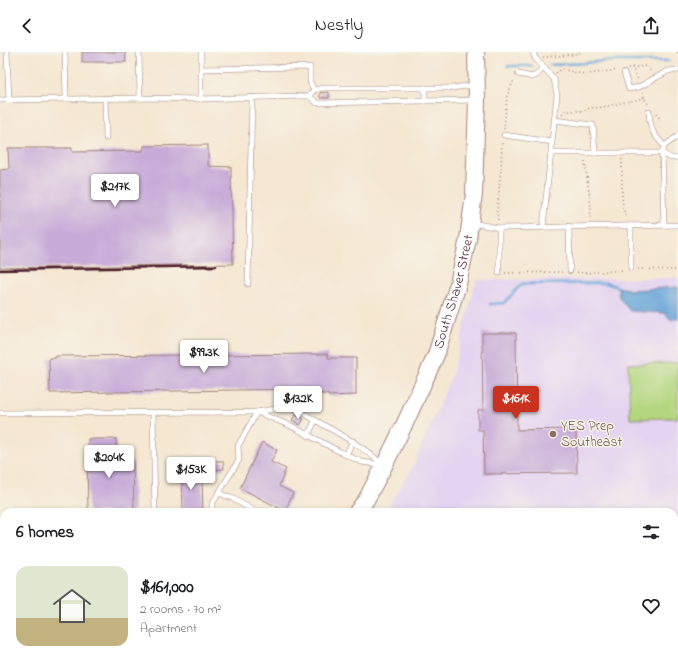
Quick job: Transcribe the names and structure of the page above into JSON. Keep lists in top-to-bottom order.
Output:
{
  "streets": {
    "main road": ["South Shaver Street"]
  },
  "places": ["YES Prep Southeast"],
  "page": {
    "header": "Nestly",
    "price": [
      "$217K",
      "$99.3K",
      "$132K",
      "$161K",
      "$204K",
      "$153K"
    ],
    "heading": "6 homes",
    "list": [
      {
        "name": "$161,000",
        "note": "2 rooms · 70 m² · Apartment"
      }
    ]
  }
}
